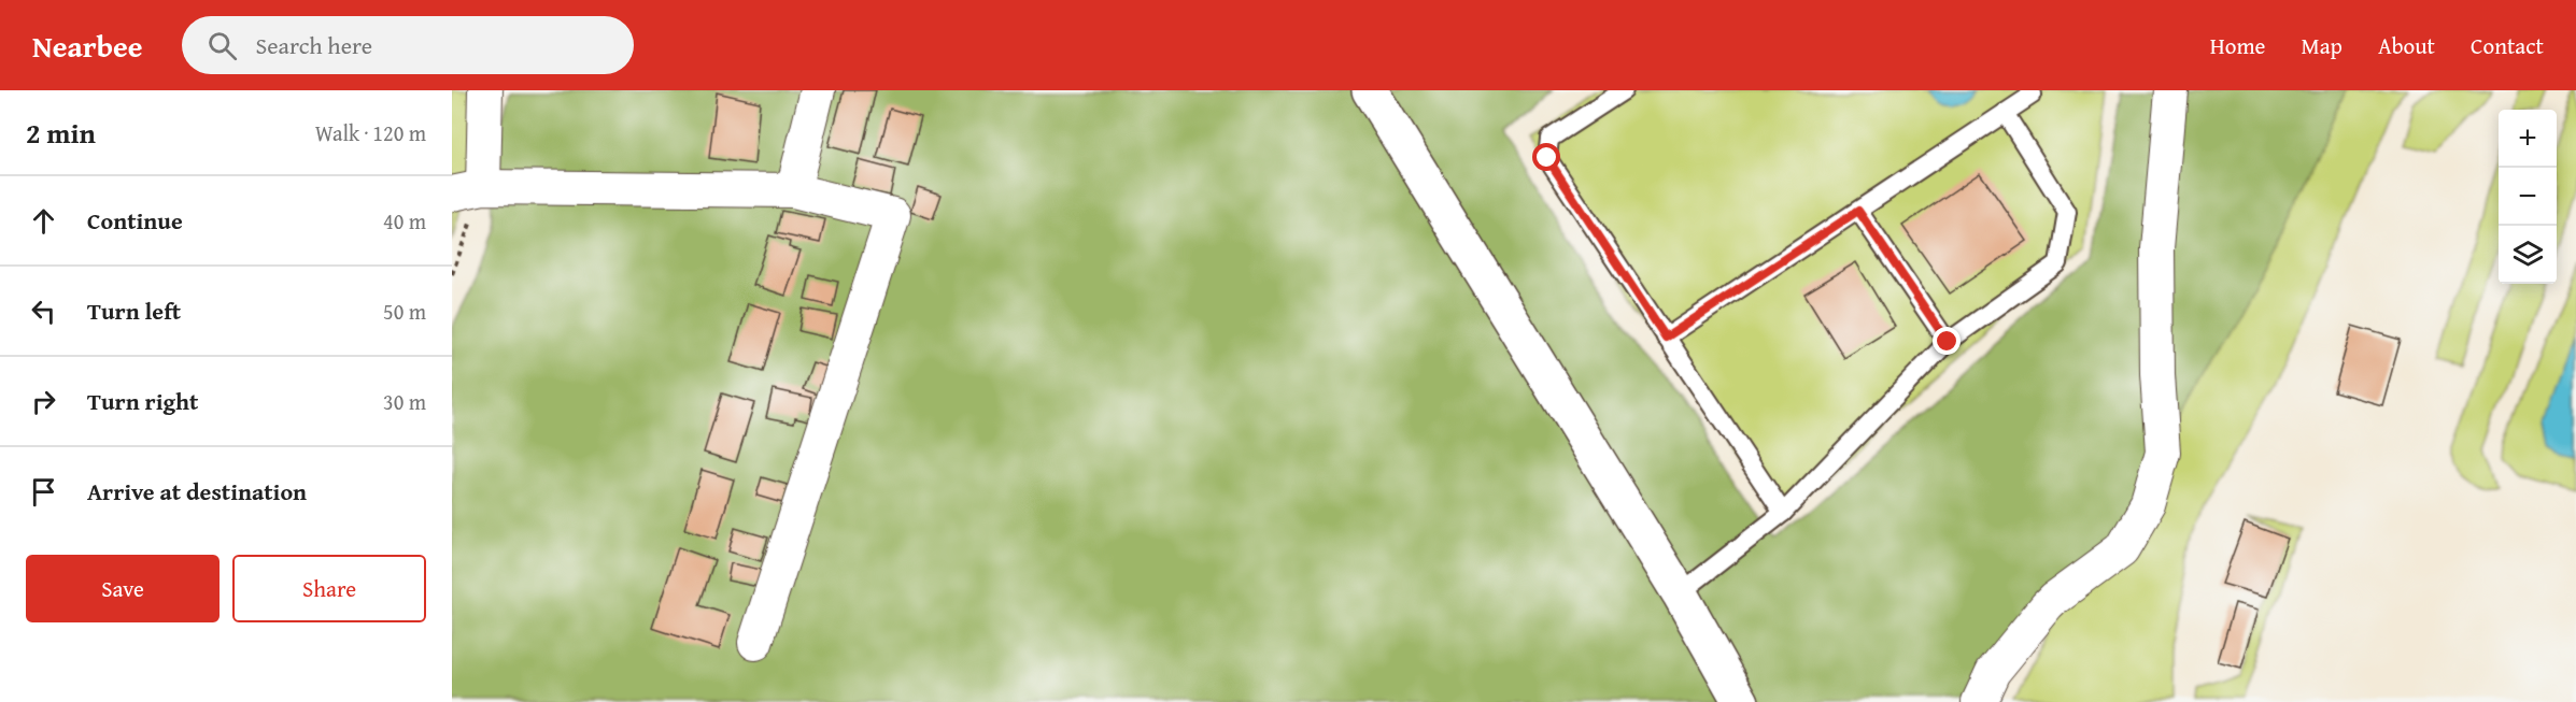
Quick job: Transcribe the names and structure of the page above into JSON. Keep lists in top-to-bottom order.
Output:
{
  "page": {
    "header": "Nearbee",
    "search": "Search here",
    "nav": [
      "Home",
      "Map",
      "About",
      "Contact"
    ],
    "heading": ["2 min", "Walk · 120 m"],
    "map_buttons": ["+", "−"],
    "list": [
      ["Continue", "40 m"],
      ["Turn left", "50 m"],
      ["Turn right", "30 m"],
      "Arrive at destination"
    ],
    "buttons": ["Save", "Share"]
  }
}
